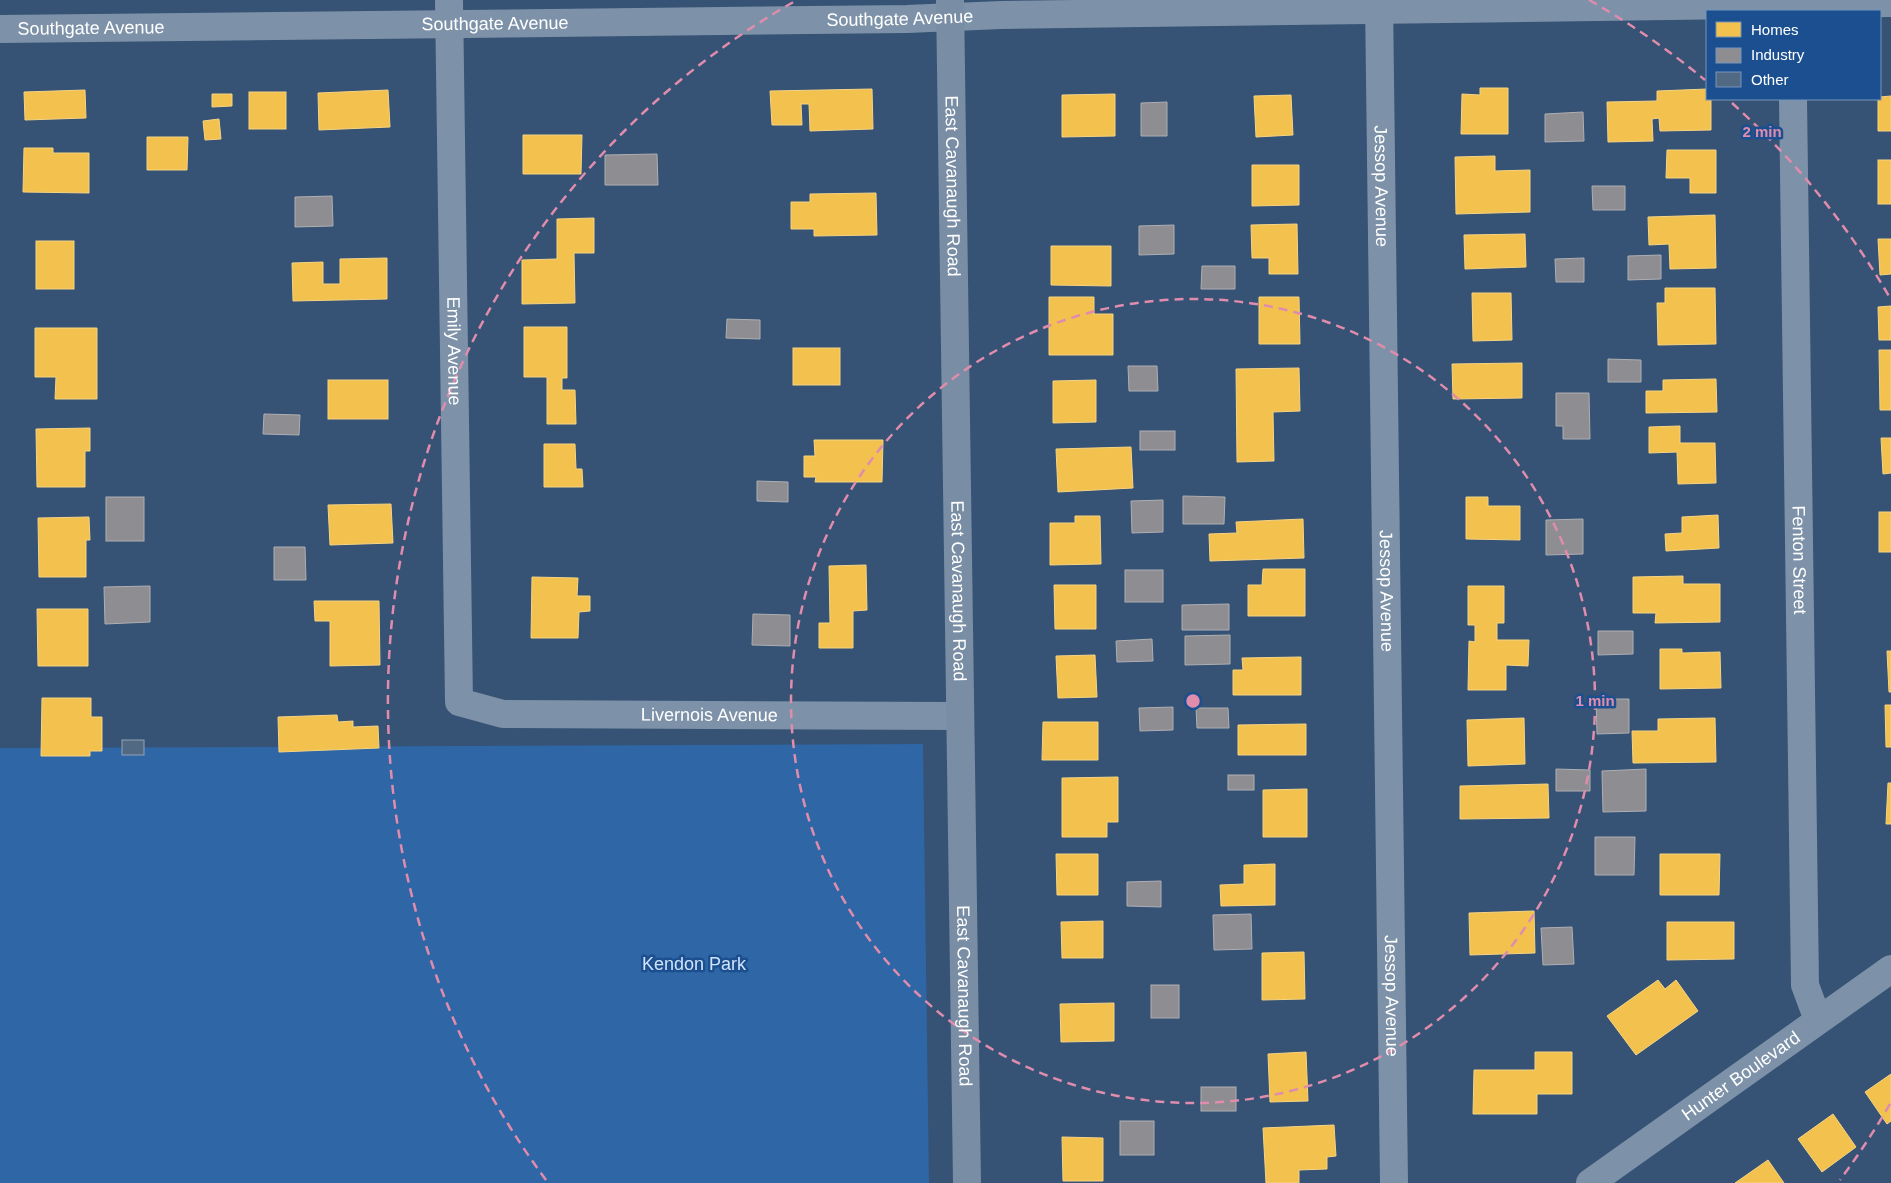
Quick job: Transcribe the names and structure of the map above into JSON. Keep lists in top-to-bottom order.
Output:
{
  "streets": {
    "street": [
      "Southgate Avenue",
      "East Cavanaugh Road",
      "Jessop Avenue",
      "Emily Avenue",
      "Fenton Street",
      "Livernois Avenue",
      "Hunter Boulevard"
    ]
  },
  "crossings": [
    ["Southgate Avenue", "East Cavanaugh Road"],
    ["Southgate Avenue", "Jessop Avenue"],
    ["Southgate Avenue", "Emily Avenue"],
    ["East Cavanaugh Road", "Livernois Avenue"],
    ["Emily Avenue", "Livernois Avenue"],
    ["Fenton Street", "Hunter Boulevard"]
  ],
  "parks": ["Kendon Park"],
  "legend": ["Homes", "Industry", "Other"],
  "rings": ["2 min", "1 min"]
}
